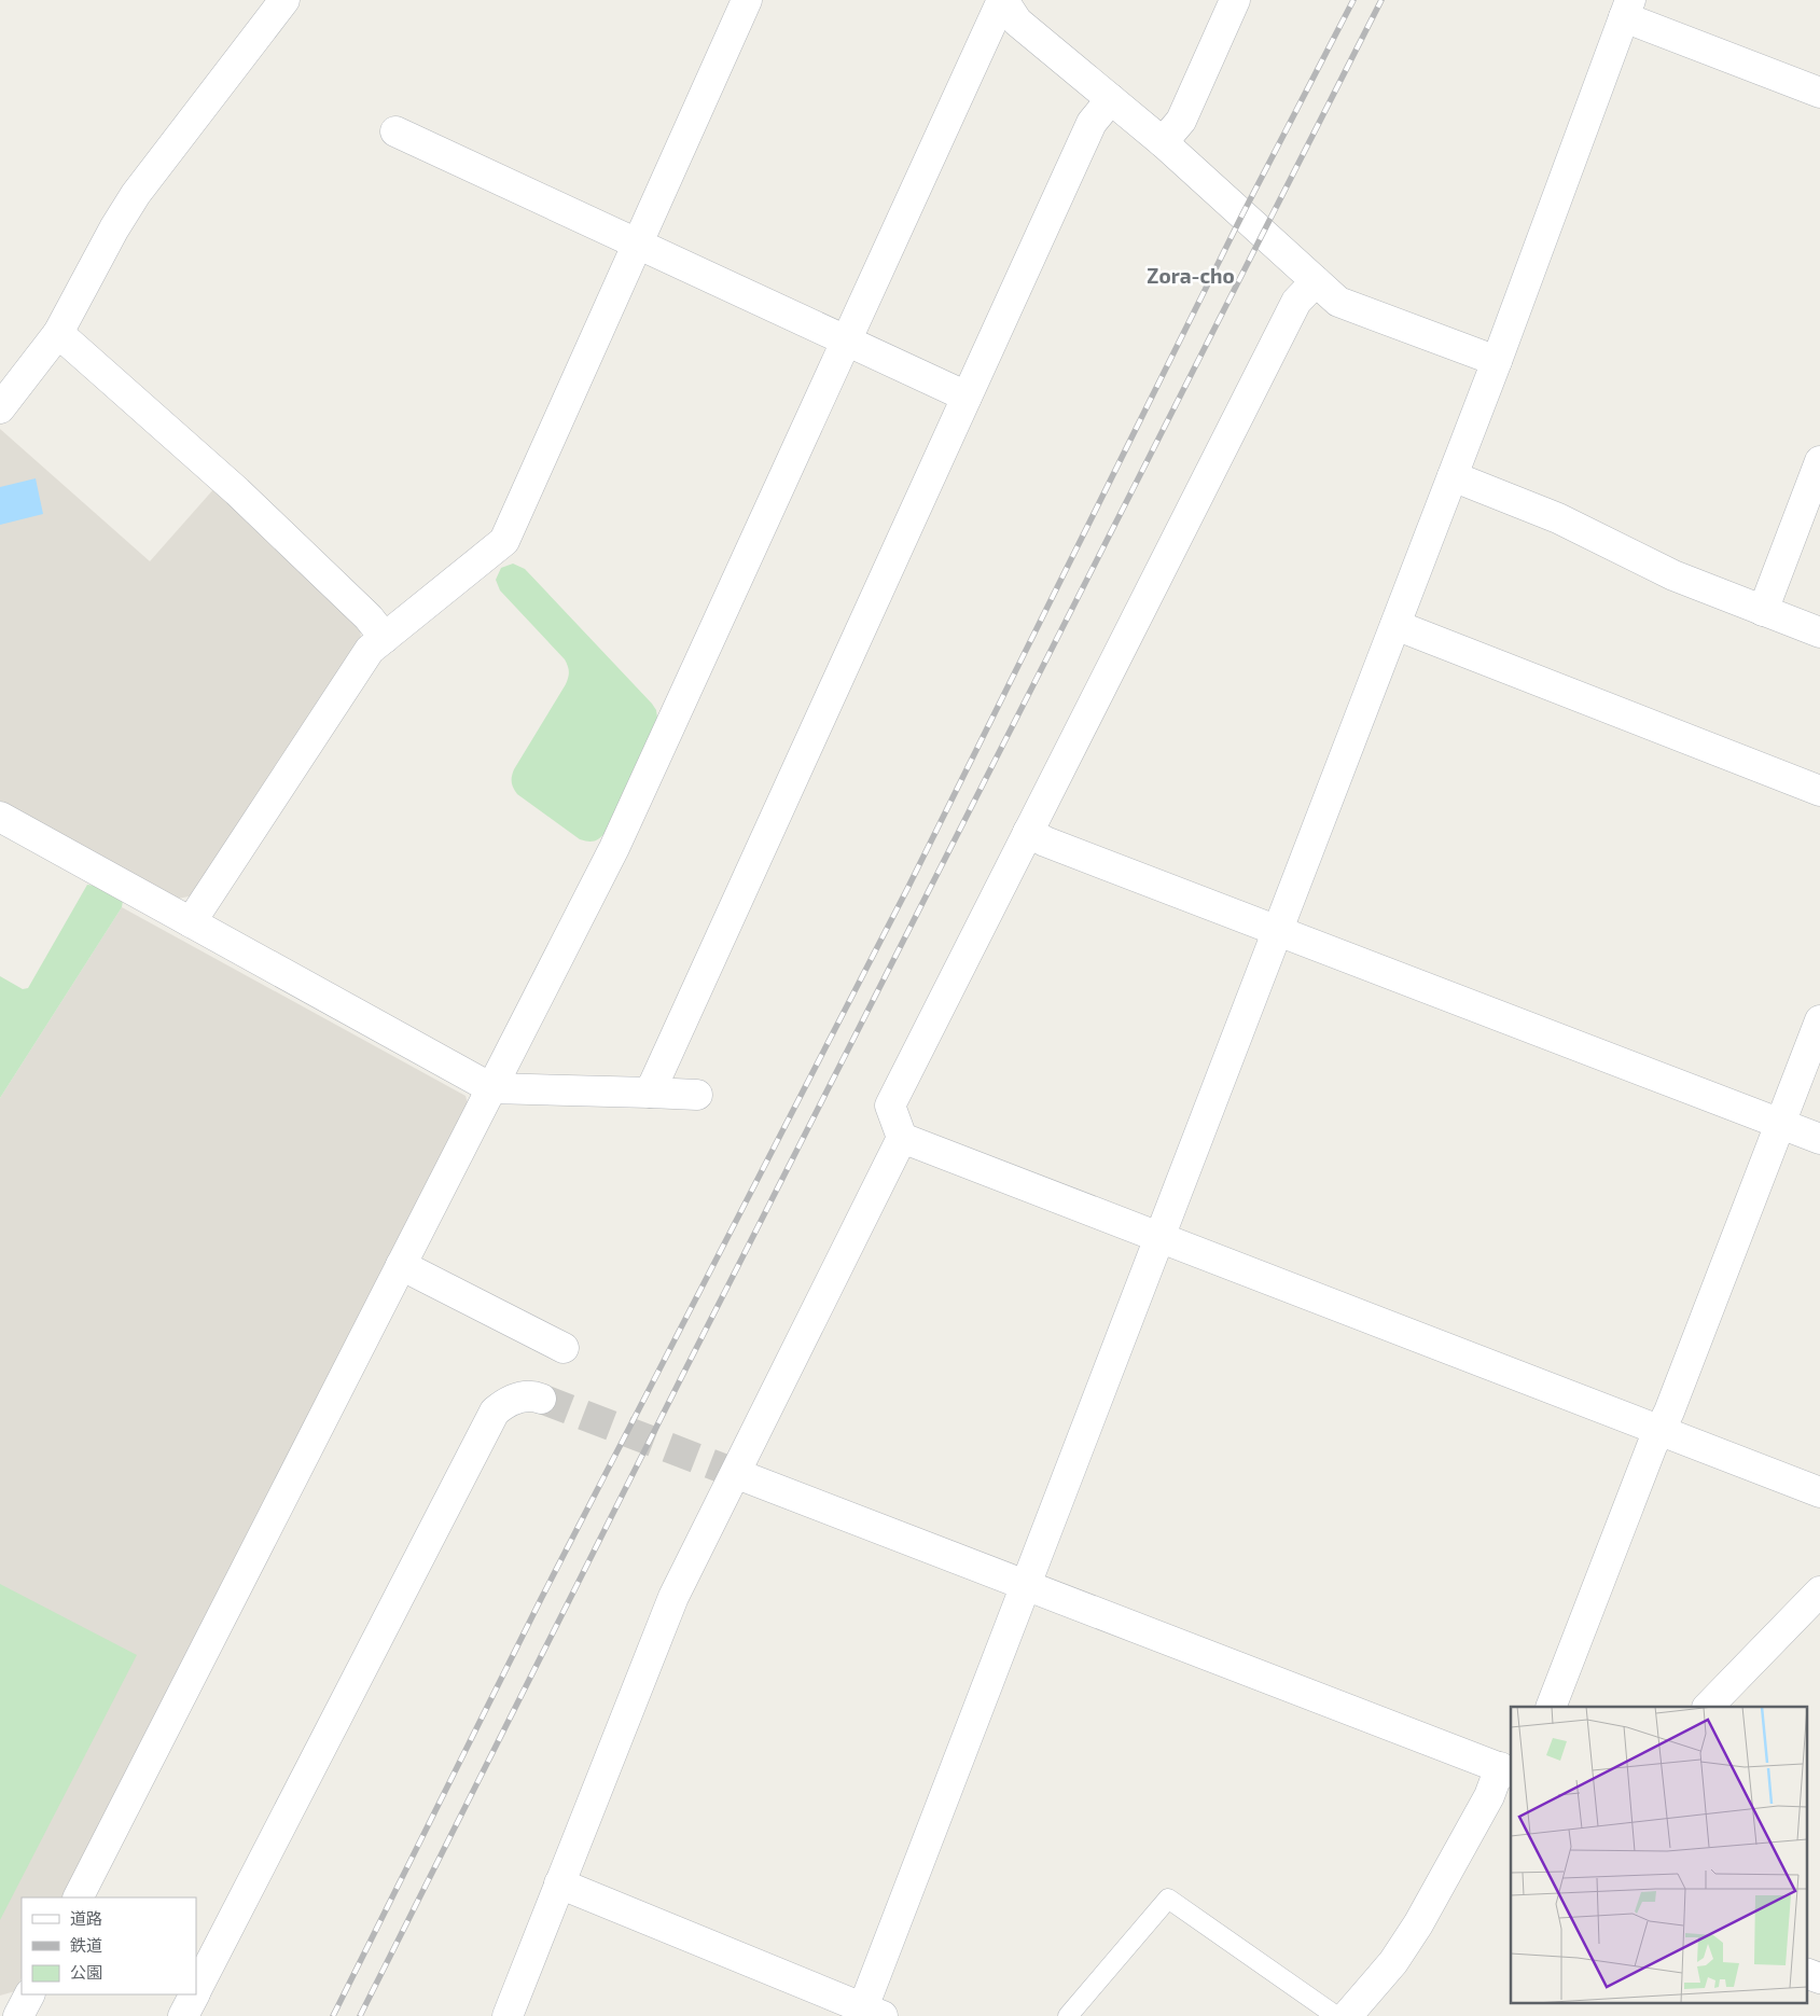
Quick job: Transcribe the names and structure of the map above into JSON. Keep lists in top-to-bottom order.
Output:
{
  "districts": ["Zora-cho"],
  "legend": ["道路", "鉄道", "公園"]
}
